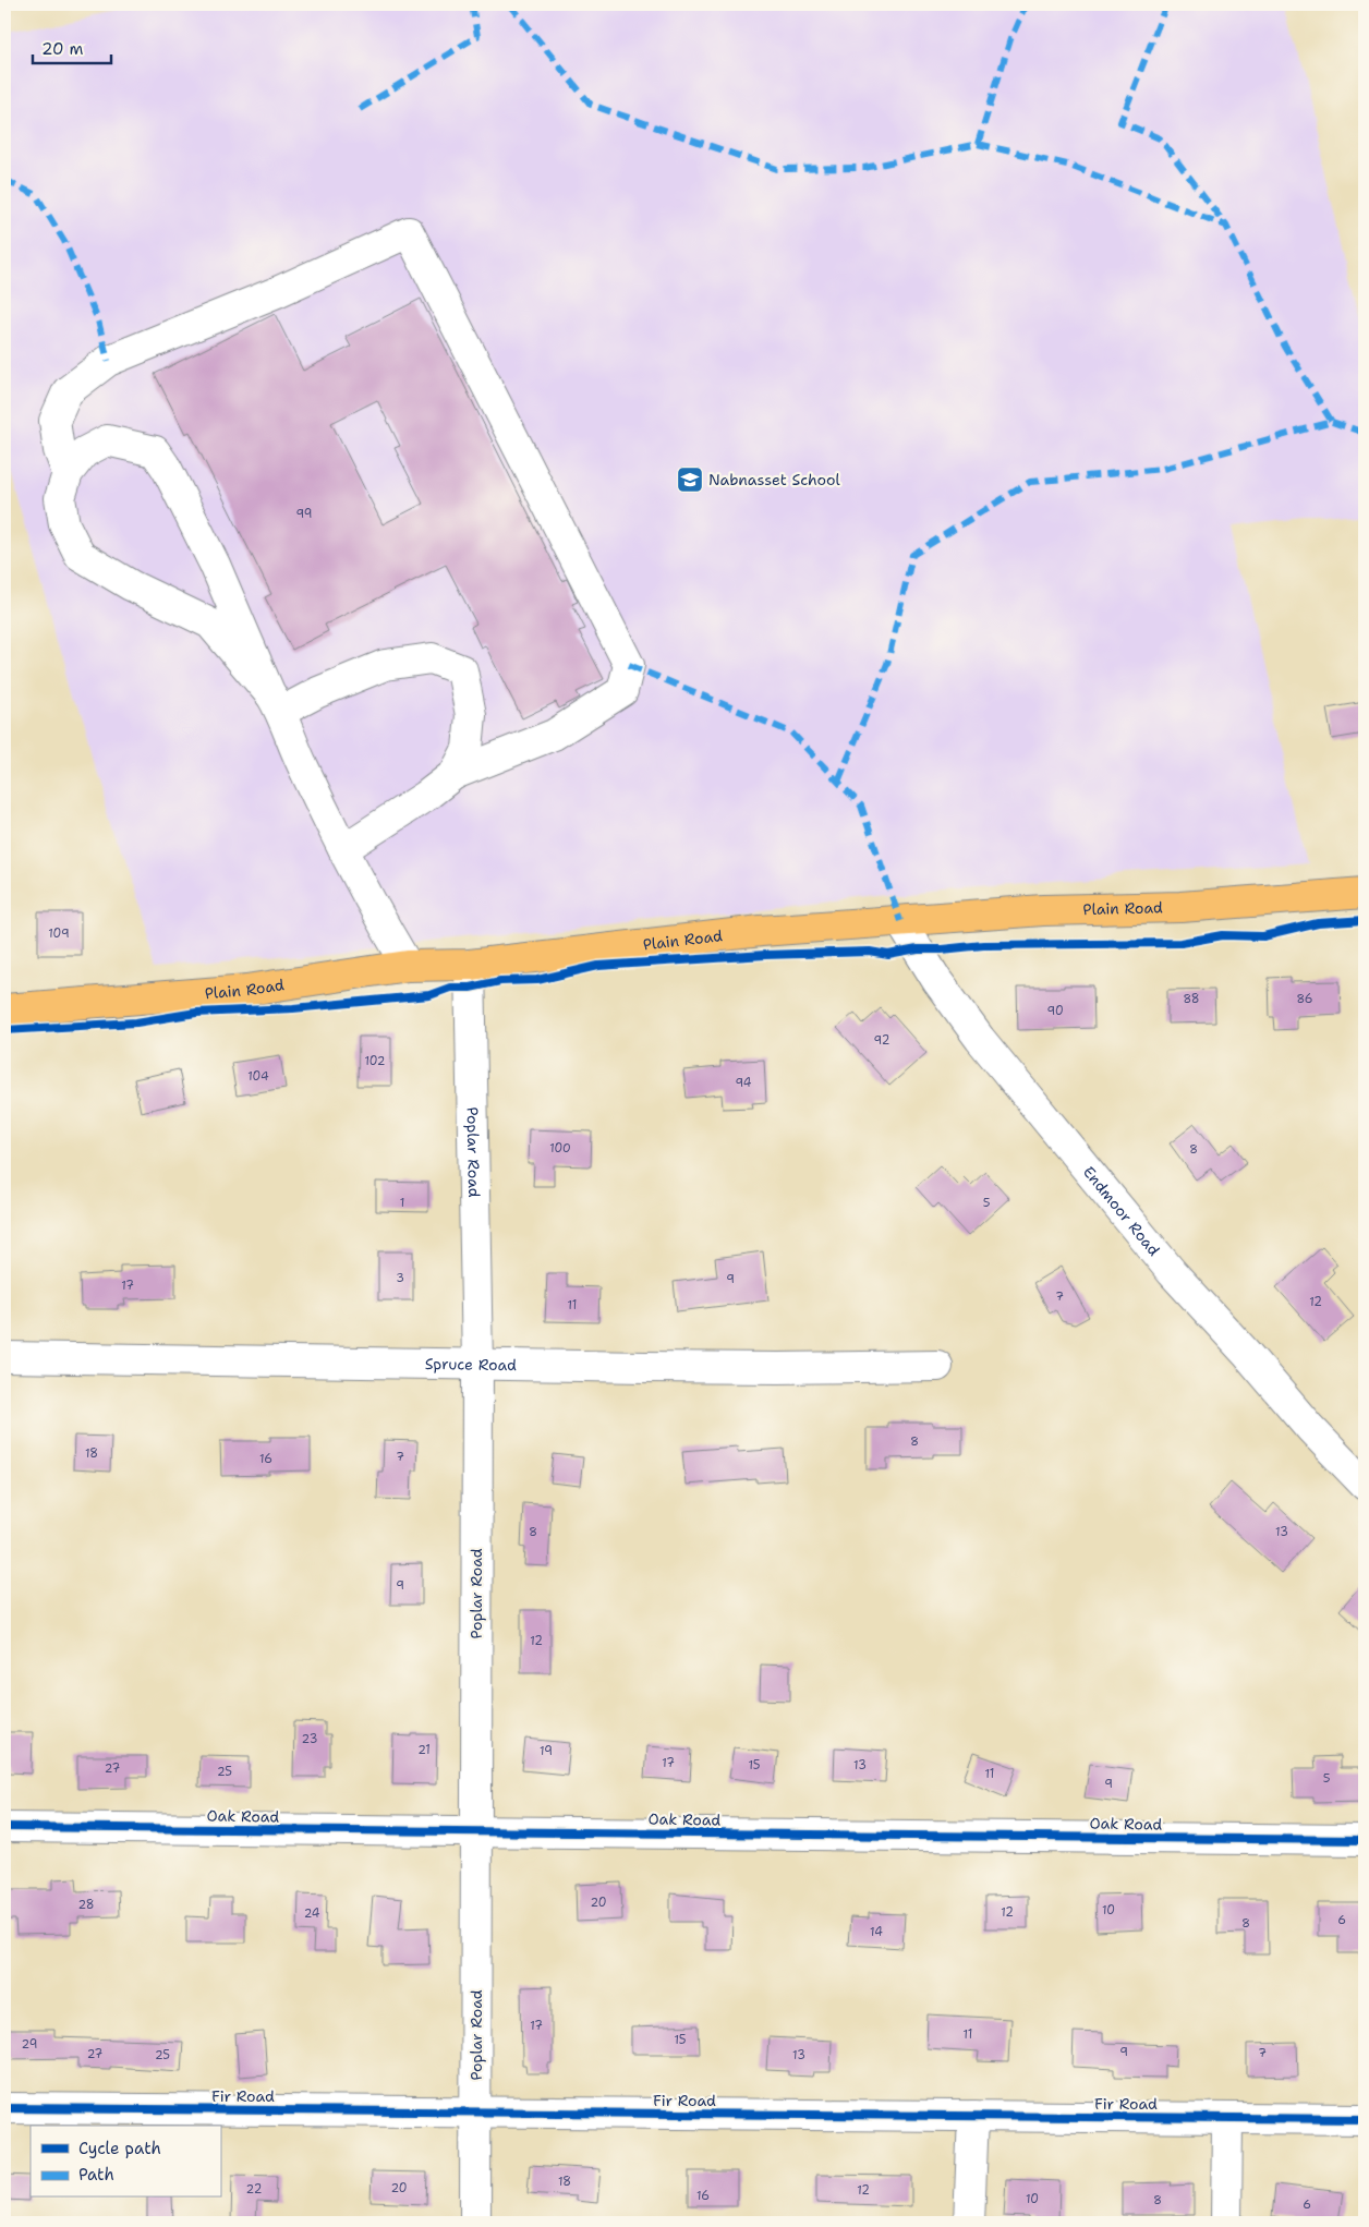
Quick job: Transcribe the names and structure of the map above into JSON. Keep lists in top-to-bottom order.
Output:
{
  "streets": {
    "main road": ["Plain Road"],
    "street": [
      "Poplar Road",
      "Endmoor Road",
      "Spruce Road",
      "Oak Road",
      "Fir Road"
    ]
  },
  "crossings": [
    ["Plain Road", "Poplar Road"],
    ["Plain Road", "Endmoor Road"],
    ["Poplar Road", "Spruce Road"],
    ["Poplar Road", "Oak Road"],
    ["Poplar Road", "Fir Road"]
  ],
  "places": {
    "school or university": ["Nabnasset School"]
  },
  "house_numbers": [
    "99",
    "109",
    "88",
    "86",
    "90",
    "92",
    "102",
    "104",
    "94",
    "100",
    "8",
    "1",
    "5",
    "3",
    "9",
    "17",
    "7",
    "12",
    "11",
    "8",
    "18",
    "7",
    "16",
    "8",
    "13",
    "9",
    "12",
    "23",
    "21",
    "19",
    "17",
    "15",
    "13",
    "27",
    "25",
    "11",
    "5",
    "9",
    "20",
    "28",
    "10",
    "12",
    "24",
    "6",
    "8",
    "14",
    "17",
    "11",
    "15",
    "29",
    "9",
    "7",
    "27",
    "25",
    "13",
    "18",
    "20",
    "22",
    "12",
    "16",
    "10",
    "8",
    "6"
  ],
  "legend": ["Cycle path", "Path"],
  "scale_bar": "20 m"
}
